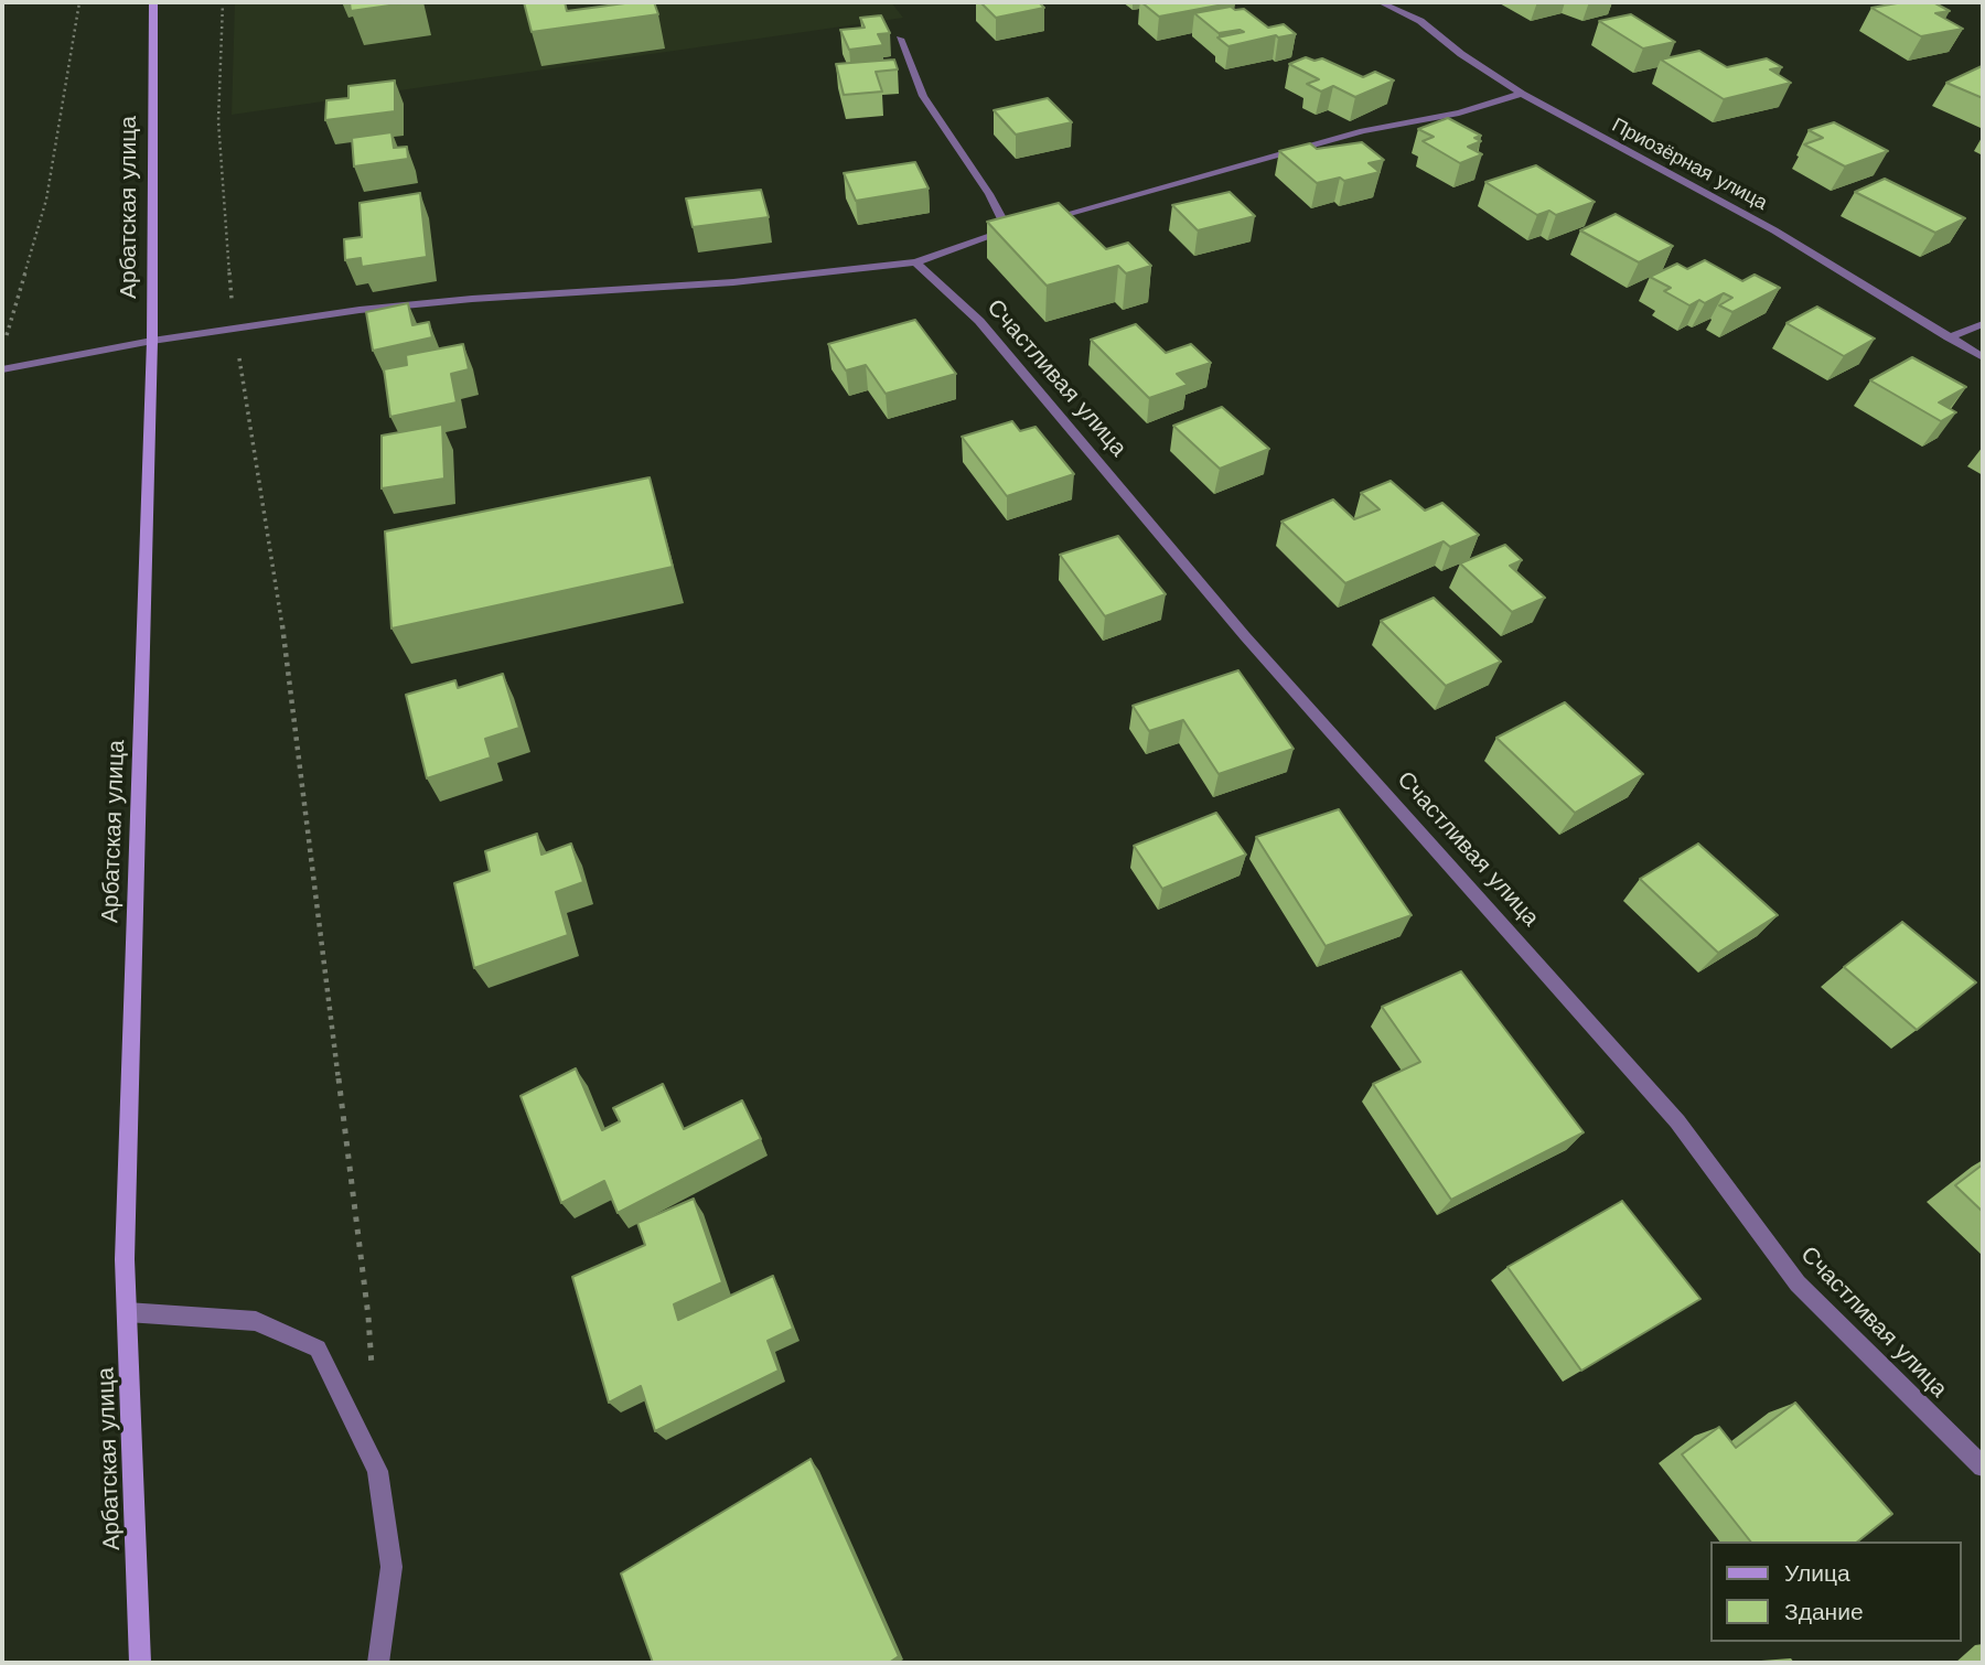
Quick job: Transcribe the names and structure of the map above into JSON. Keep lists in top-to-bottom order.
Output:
{
  "streets": {
    "main road": ["Арбатская улица"],
    "street": ["Приозёрная улица", "Счастливая улица"]
  },
  "legend": ["Улица", "Здание"]
}
